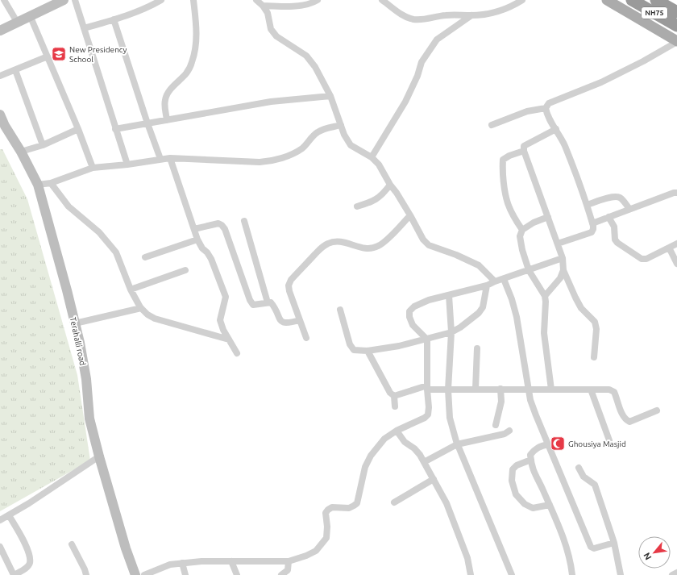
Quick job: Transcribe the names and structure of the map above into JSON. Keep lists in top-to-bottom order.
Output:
{
  "streets": {
    "highway": ["NH75"],
    "street": ["Terahalli road"]
  },
  "places": {
    "school or university": ["New Presidency School"],
    "mosque": ["Ghousiya Masjid"]
  },
  "north": "bottom left"
}
